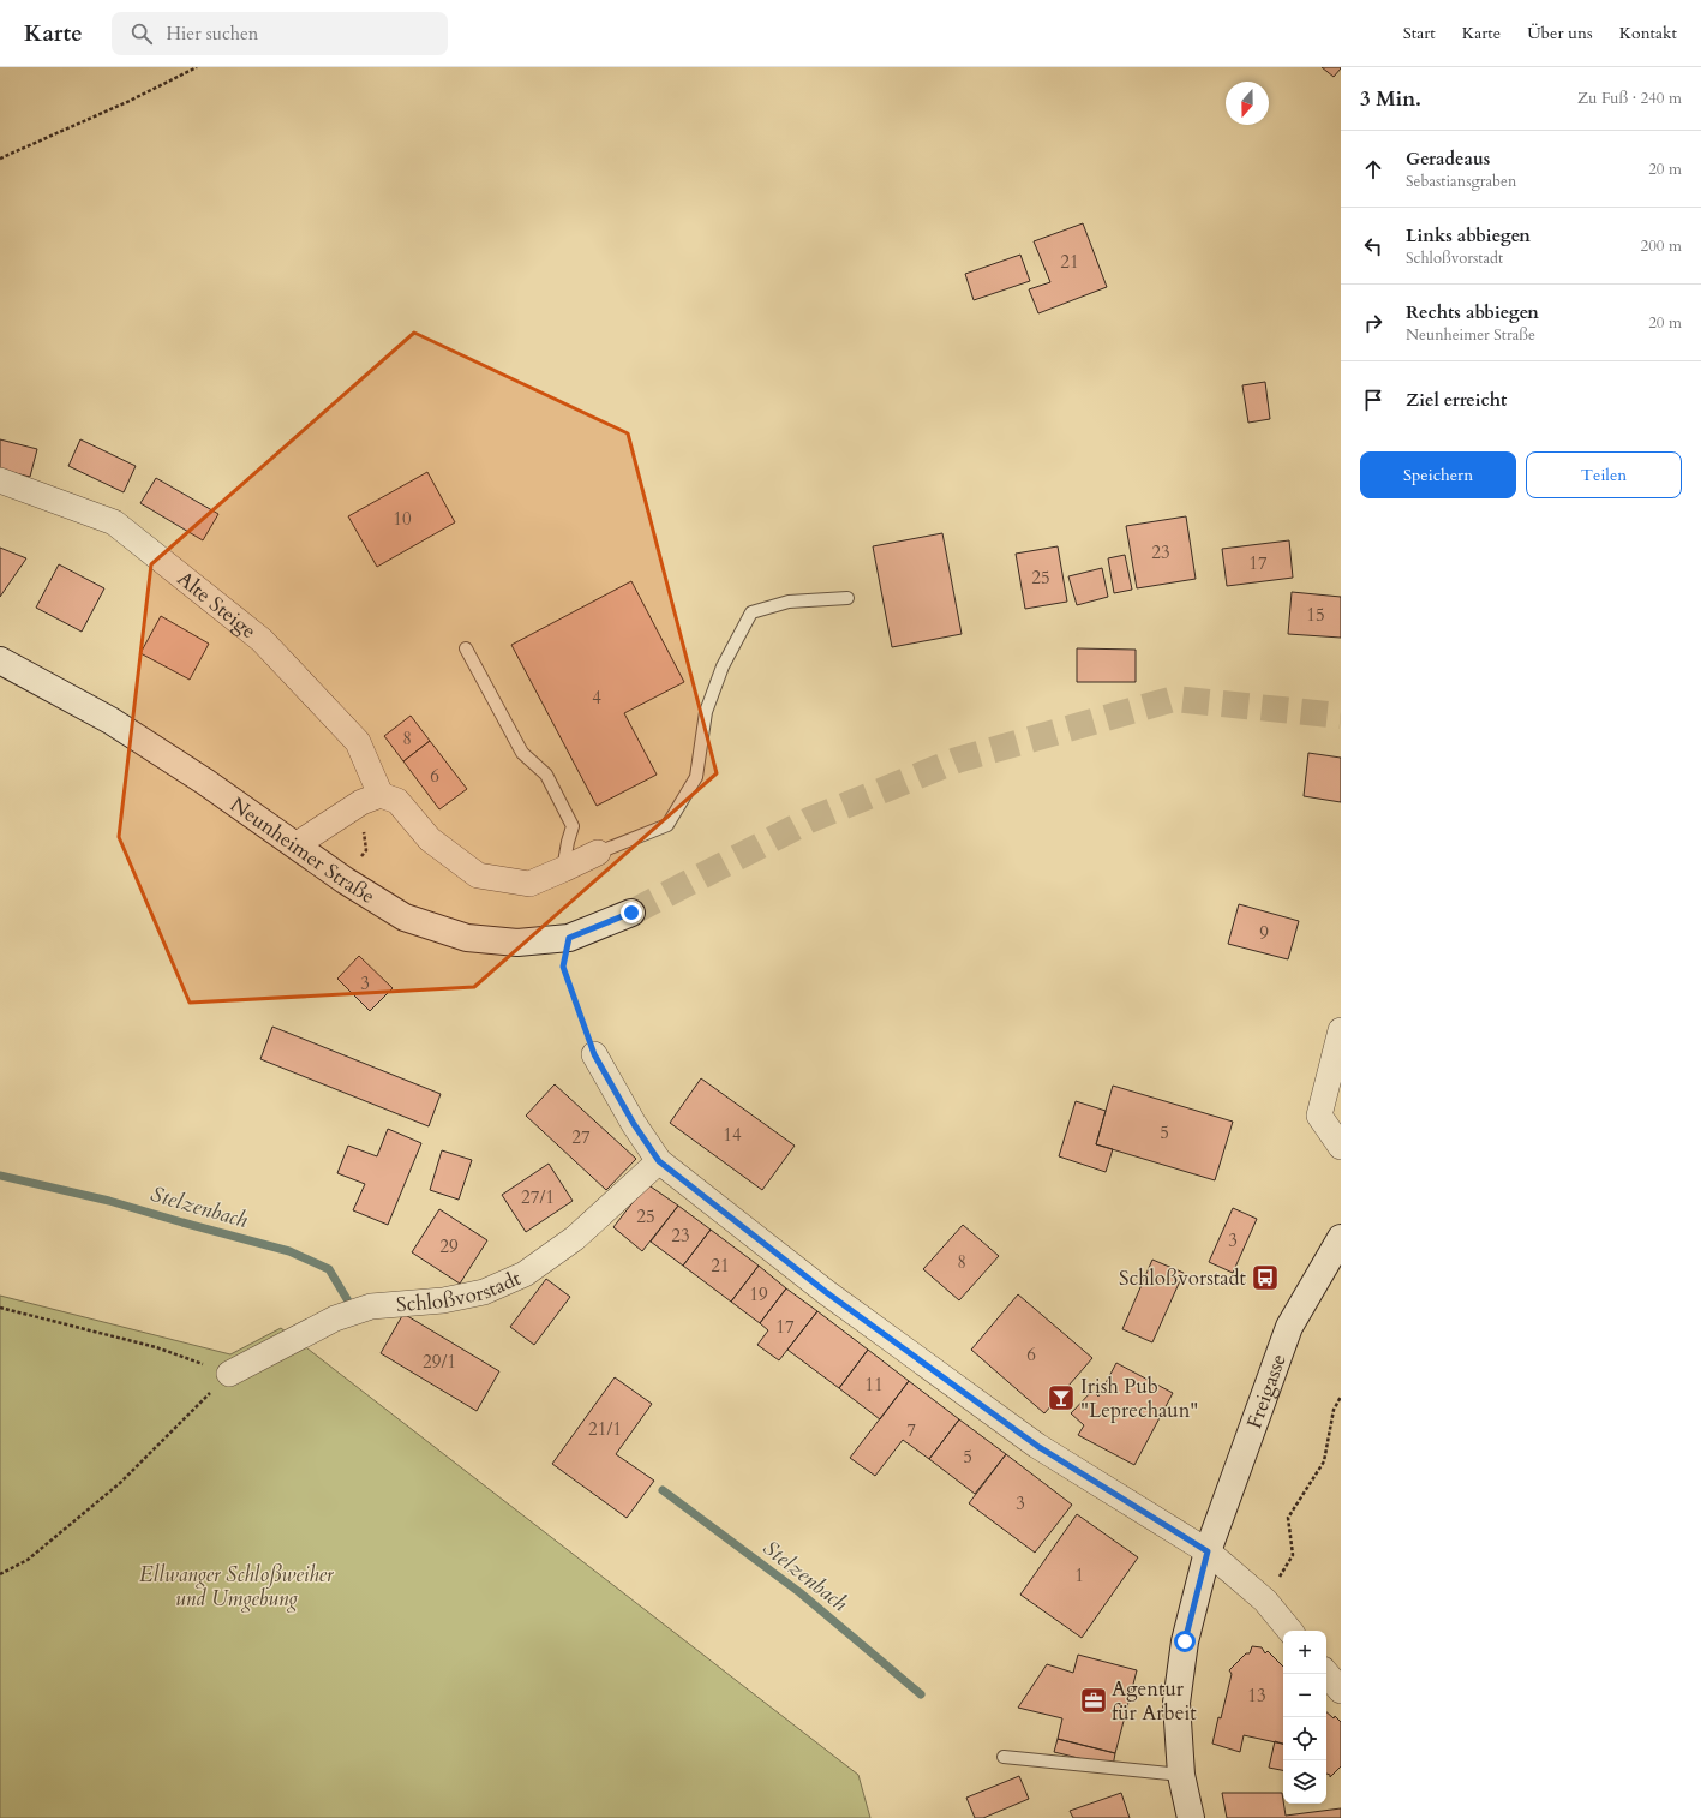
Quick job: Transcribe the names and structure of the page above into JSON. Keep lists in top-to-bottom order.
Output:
{
  "streets": {
    "street": [
      "Alte Steige",
      "Neunheimer Straße",
      "Schloßvorstadt",
      "Freigasse"
    ]
  },
  "water": ["Stelzenbach"],
  "parks": ["Ellwanger Schloßweiher und Umgebung"],
  "places": {
    "bus stop": ["Schloßvorstadt"],
    "bar": ["Irish Pub \"Leprechaun\""],
    "office": ["Agentur für Arbeit"]
  },
  "house_numbers": [
    "21",
    "10",
    "23",
    "17",
    "25",
    "15",
    "4",
    "8",
    "6",
    "9",
    "3",
    "5",
    "14",
    "27",
    "27/1",
    "25",
    "23",
    "3",
    "29",
    "8",
    "21",
    "19",
    "17",
    "6",
    "29/1",
    "11",
    "21/1",
    "7",
    "5",
    "3",
    "1",
    "13"
  ],
  "north": "bottom",
  "page": {
    "header": "Karte",
    "search": "Hier suchen",
    "nav": [
      "Start",
      "Karte",
      "Über uns",
      "Kontakt"
    ],
    "heading": ["3 Min.", "Zu Fuß · 240 m"],
    "list": [
      ["Geradeaus", "Sebastiansgraben", "20 m"],
      ["Links abbiegen", "Schloßvorstadt", "200 m"],
      ["Rechts abbiegen", "Neunheimer Straße", "20 m"],
      "Ziel erreicht"
    ],
    "buttons": ["Speichern", "Teilen"],
    "map_buttons": ["+", "−"]
  }
}
